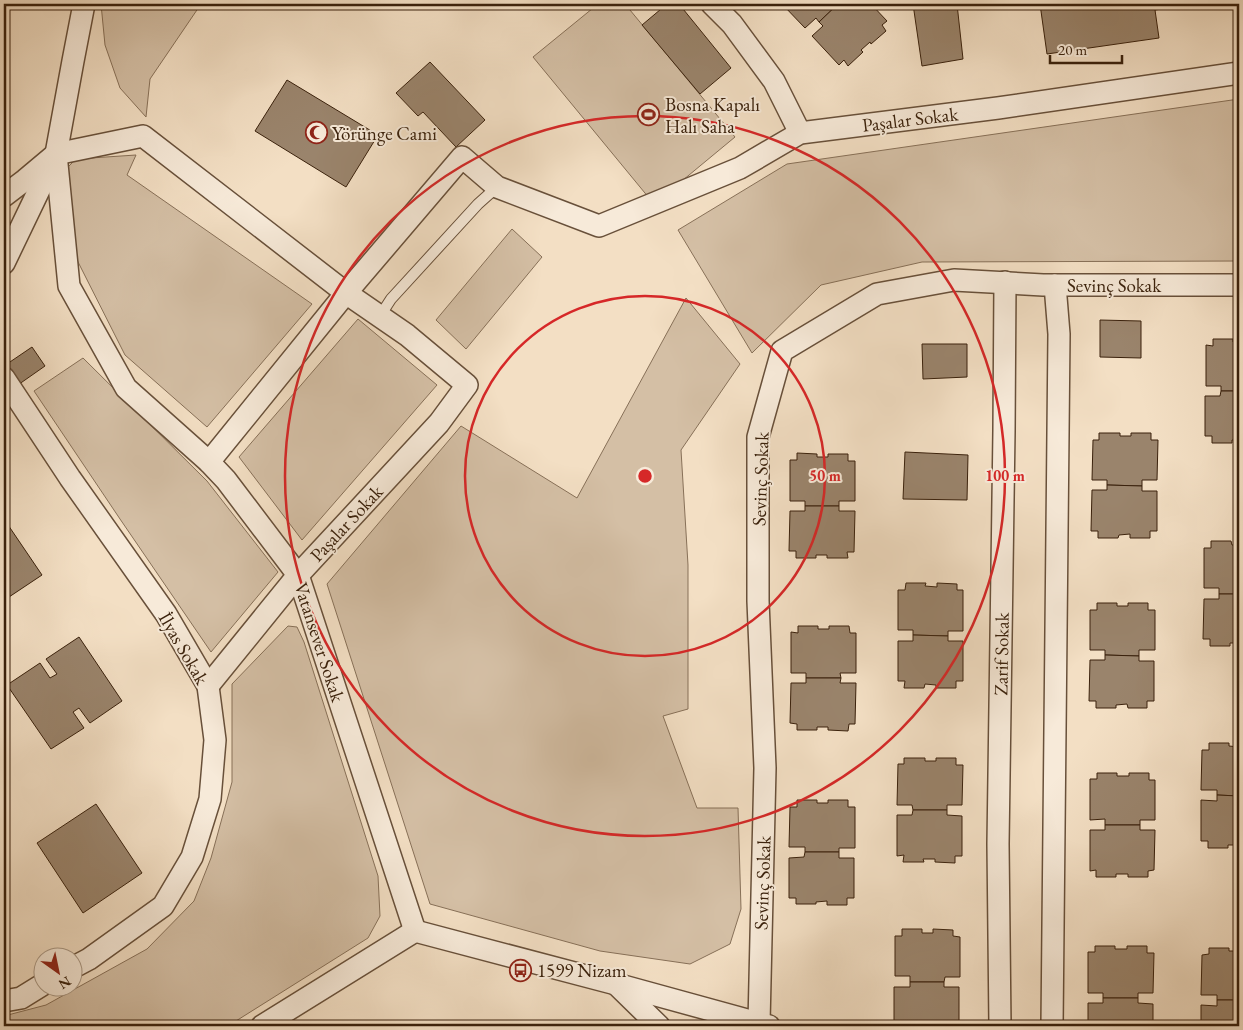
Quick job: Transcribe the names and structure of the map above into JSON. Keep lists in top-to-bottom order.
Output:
{
  "streets": {
    "street": [
      "Paşalar Sokak",
      "Sevinç Sokak",
      "Vatansever Sokak",
      "İlyas Sokak",
      "Zarif Sokak"
    ]
  },
  "crossings": [
    ["Paşalar Sokak", "Vatansever Sokak"],
    ["Paşalar Sokak", "İlyas Sokak"],
    ["Sevinç Sokak", "Zarif Sokak"]
  ],
  "places": {
    "sports": ["Bosna Kapalı Halı Saha"],
    "mosque": ["Yörünge Cami"],
    "bus stop": ["1599 Nizam"]
  },
  "scale_bar": "20 m",
  "north": "bottom right",
  "rings": ["50 m", "100 m"]
}
